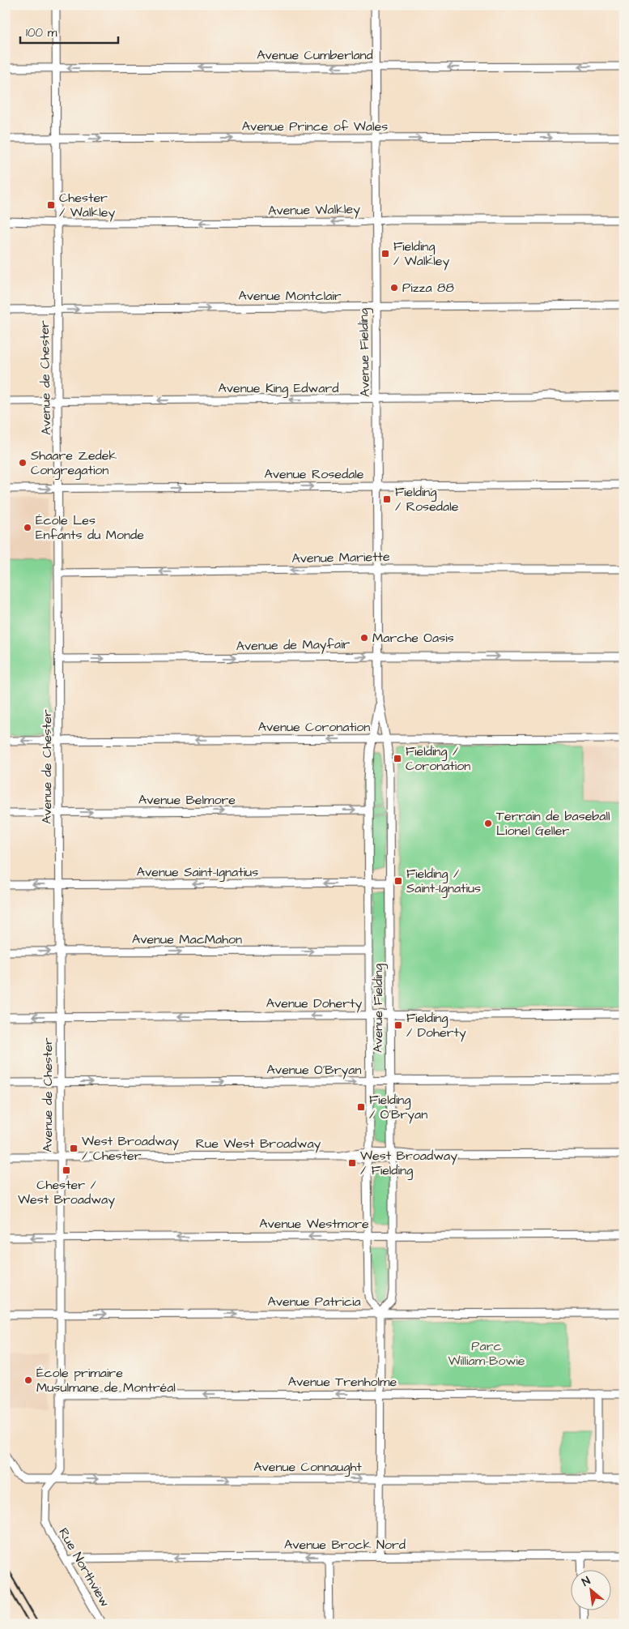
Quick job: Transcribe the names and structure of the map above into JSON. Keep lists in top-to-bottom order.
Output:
{
  "streets": {
    "street": [
      "Avenue Cumberland",
      "Avenue Prince of Wales",
      "Avenue Walkley",
      "Avenue Montclair",
      "Avenue Fielding",
      "Avenue de Chester",
      "Avenue King Edward",
      "Avenue Rosedale",
      "Avenue Mariette",
      "Avenue de Mayfair",
      "Avenue Coronation",
      "Avenue Belmore",
      "Avenue Saint-Ignatius",
      "Avenue MacMahon",
      "Avenue Doherty",
      "Avenue O'Bryan",
      "Rue West Broadway",
      "Avenue Westmore",
      "Avenue Patricia",
      "Avenue Trenholme",
      "Avenue Connaught",
      "Avenue Brock Nord",
      "Rue Northview"
    ]
  },
  "crossings": [
    ["Avenue Cumberland", "Avenue Fielding"],
    ["Avenue Cumberland", "Avenue de Chester"],
    ["Avenue Prince of Wales", "Avenue Fielding"],
    ["Avenue Prince of Wales", "Avenue de Chester"],
    ["Avenue Walkley", "Avenue Fielding"],
    ["Avenue Walkley", "Avenue de Chester"],
    ["Avenue Montclair", "Avenue Fielding"],
    ["Avenue Montclair", "Avenue de Chester"],
    ["Avenue Fielding", "Avenue King Edward"],
    ["Avenue Fielding", "Avenue Rosedale"],
    ["Avenue Fielding", "Avenue Mariette"],
    ["Avenue Fielding", "Avenue de Mayfair"],
    ["Avenue Fielding", "Avenue Coronation"],
    ["Avenue Fielding", "Avenue Belmore"],
    ["Avenue Fielding", "Avenue Saint-Ignatius"],
    ["Avenue Fielding", "Avenue MacMahon"],
    ["Avenue Fielding", "Avenue Doherty"],
    ["Avenue Fielding", "Avenue O'Bryan"],
    ["Avenue Fielding", "Rue West Broadway"],
    ["Avenue Fielding", "Avenue Westmore"],
    ["Avenue Fielding", "Avenue Patricia"],
    ["Avenue de Chester", "Avenue King Edward"],
    ["Avenue de Chester", "Avenue Rosedale"],
    ["Avenue de Chester", "Avenue Mariette"],
    ["Avenue de Chester", "Avenue de Mayfair"],
    ["Avenue de Chester", "Avenue Coronation"],
    ["Avenue de Chester", "Avenue Belmore"],
    ["Avenue de Chester", "Avenue Saint-Ignatius"],
    ["Avenue de Chester", "Avenue MacMahon"],
    ["Avenue de Chester", "Avenue Doherty"],
    ["Avenue de Chester", "Avenue O'Bryan"],
    ["Avenue de Chester", "Rue West Broadway"],
    ["Avenue de Chester", "Avenue Westmore"],
    ["Avenue de Chester", "Avenue Patricia"],
    ["Avenue de Chester", "Avenue Trenholme"],
    ["Avenue de Chester", "Avenue Connaught"],
    ["Avenue de Chester", "Rue Northview"],
    ["Avenue Brock Nord", "Rue Northview"]
  ],
  "one_way": [
    "Avenue Cumberland",
    "Avenue Prince of Wales",
    "Avenue Walkley",
    "Avenue Montclair",
    "Avenue King Edward",
    "Avenue Rosedale",
    "Avenue Mariette",
    "Avenue de Mayfair",
    "Avenue Coronation",
    "Avenue Belmore",
    "Avenue Saint-Ignatius",
    "Avenue MacMahon",
    "Avenue Doherty",
    "Avenue O'Bryan",
    "Avenue Westmore",
    "Avenue Patricia",
    "Avenue Trenholme",
    "Avenue Connaught",
    "Avenue Brock Nord"
  ],
  "parks": ["Parc William-Bowie"],
  "places": {
    "transit": [
      "Chester / Walkley",
      "Fielding / Walkley",
      "Fielding / Rosedale",
      "Fielding / Coronation",
      "Fielding / Saint-Ignatius",
      "Fielding / Doherty",
      "Fielding / O'Bryan",
      "West Broadway / Chester",
      "West Broadway / Fielding",
      "Chester / West Broadway"
    ],
    "other": [
      "Pizza 88",
      "Shaare Zedek Congregation",
      "École Les Enfants du Monde",
      "Marche Oasis",
      "Terrain de baseball Lionel Geller",
      "École primaire Musulmane de Montréal"
    ]
  },
  "scale_bar": "100 m",
  "north": "top left"
}
